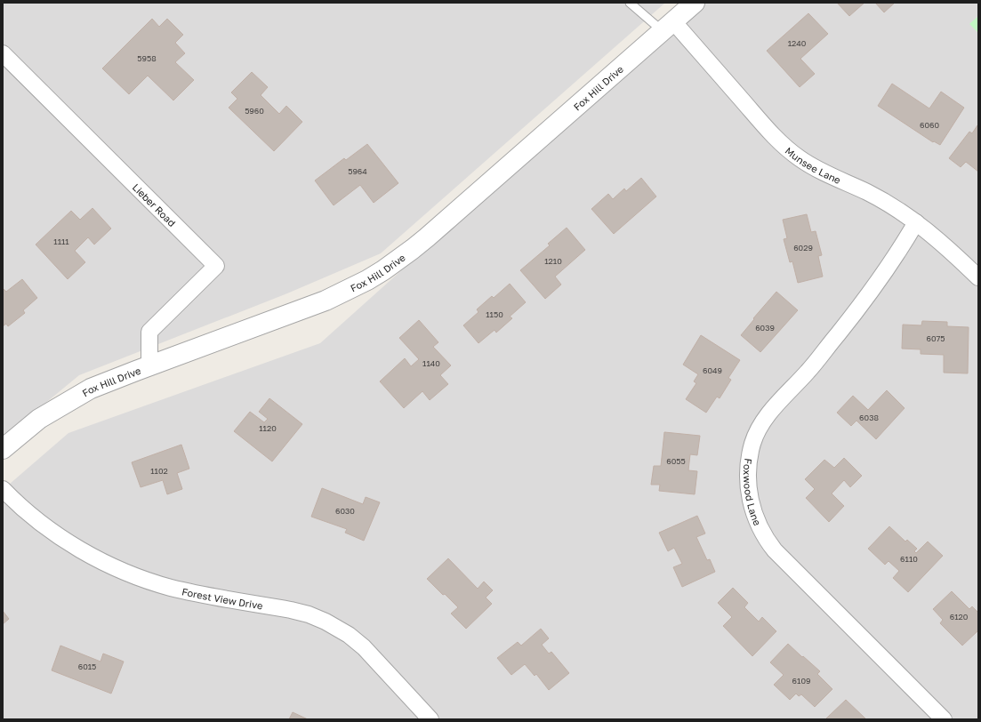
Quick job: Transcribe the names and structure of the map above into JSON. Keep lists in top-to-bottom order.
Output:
{
  "streets": {
    "street": [
      "Fox Hill Drive",
      "Munsee Lane",
      "Lieber Road",
      "Foxwood Lane",
      "Forest View Drive"
    ]
  },
  "crossings": [
    ["Fox Hill Drive", "Munsee Lane"],
    ["Fox Hill Drive", "Lieber Road"],
    ["Munsee Lane", "Foxwood Lane"]
  ],
  "house_numbers": [
    "1240",
    "5958",
    "5960",
    "6060",
    "5964",
    "1111",
    "6029",
    "1210",
    "1150",
    "6039",
    "6075",
    "1140",
    "6049",
    "6038",
    "1120",
    "6055",
    "1102",
    "6030",
    "6110",
    "6120",
    "6015",
    "6109"
  ]
}
